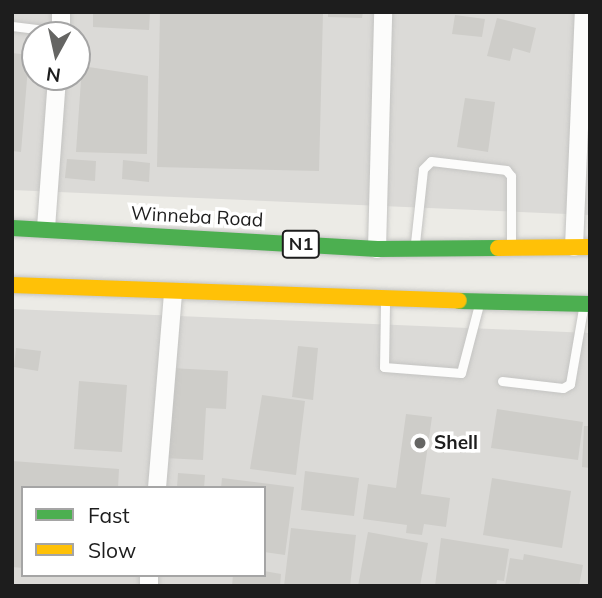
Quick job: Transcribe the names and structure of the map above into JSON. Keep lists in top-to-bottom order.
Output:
{
  "streets": {
    "highway": ["Winneba Road", "N1"]
  },
  "places": ["Shell"],
  "legend": ["Fast", "Slow"],
  "north": "bottom"
}
